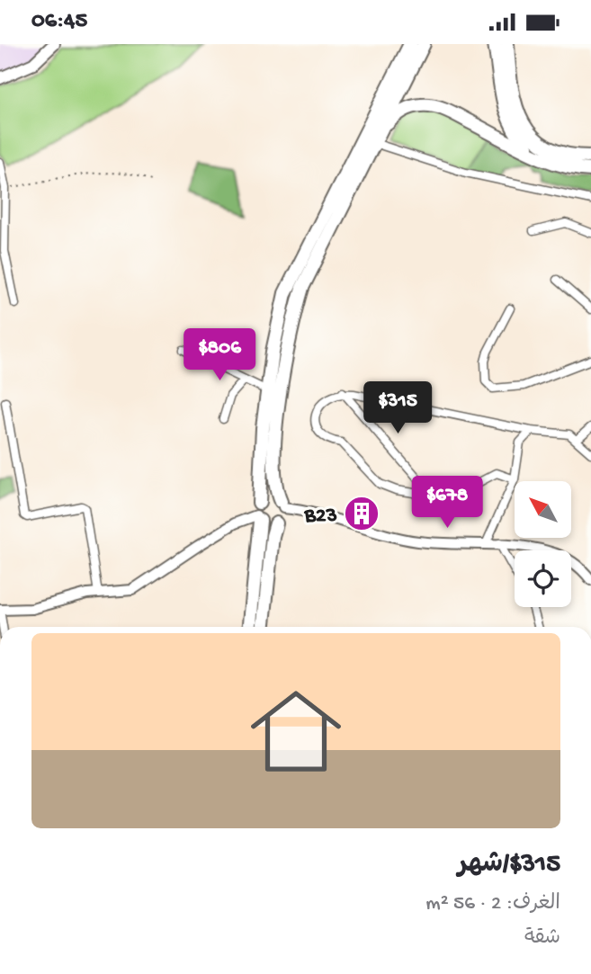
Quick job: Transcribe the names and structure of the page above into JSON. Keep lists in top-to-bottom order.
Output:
{
  "places": {
    "building": ["B23"]
  },
  "north": "top left",
  "page": {
    "status": "06:45",
    "price": ["$806", "$315", "$678"],
    "list": [
      {
        "name": "$315/شهر",
        "note": "الغرف: 2 · 56 m² · شقة"
      }
    ]
  }
}
